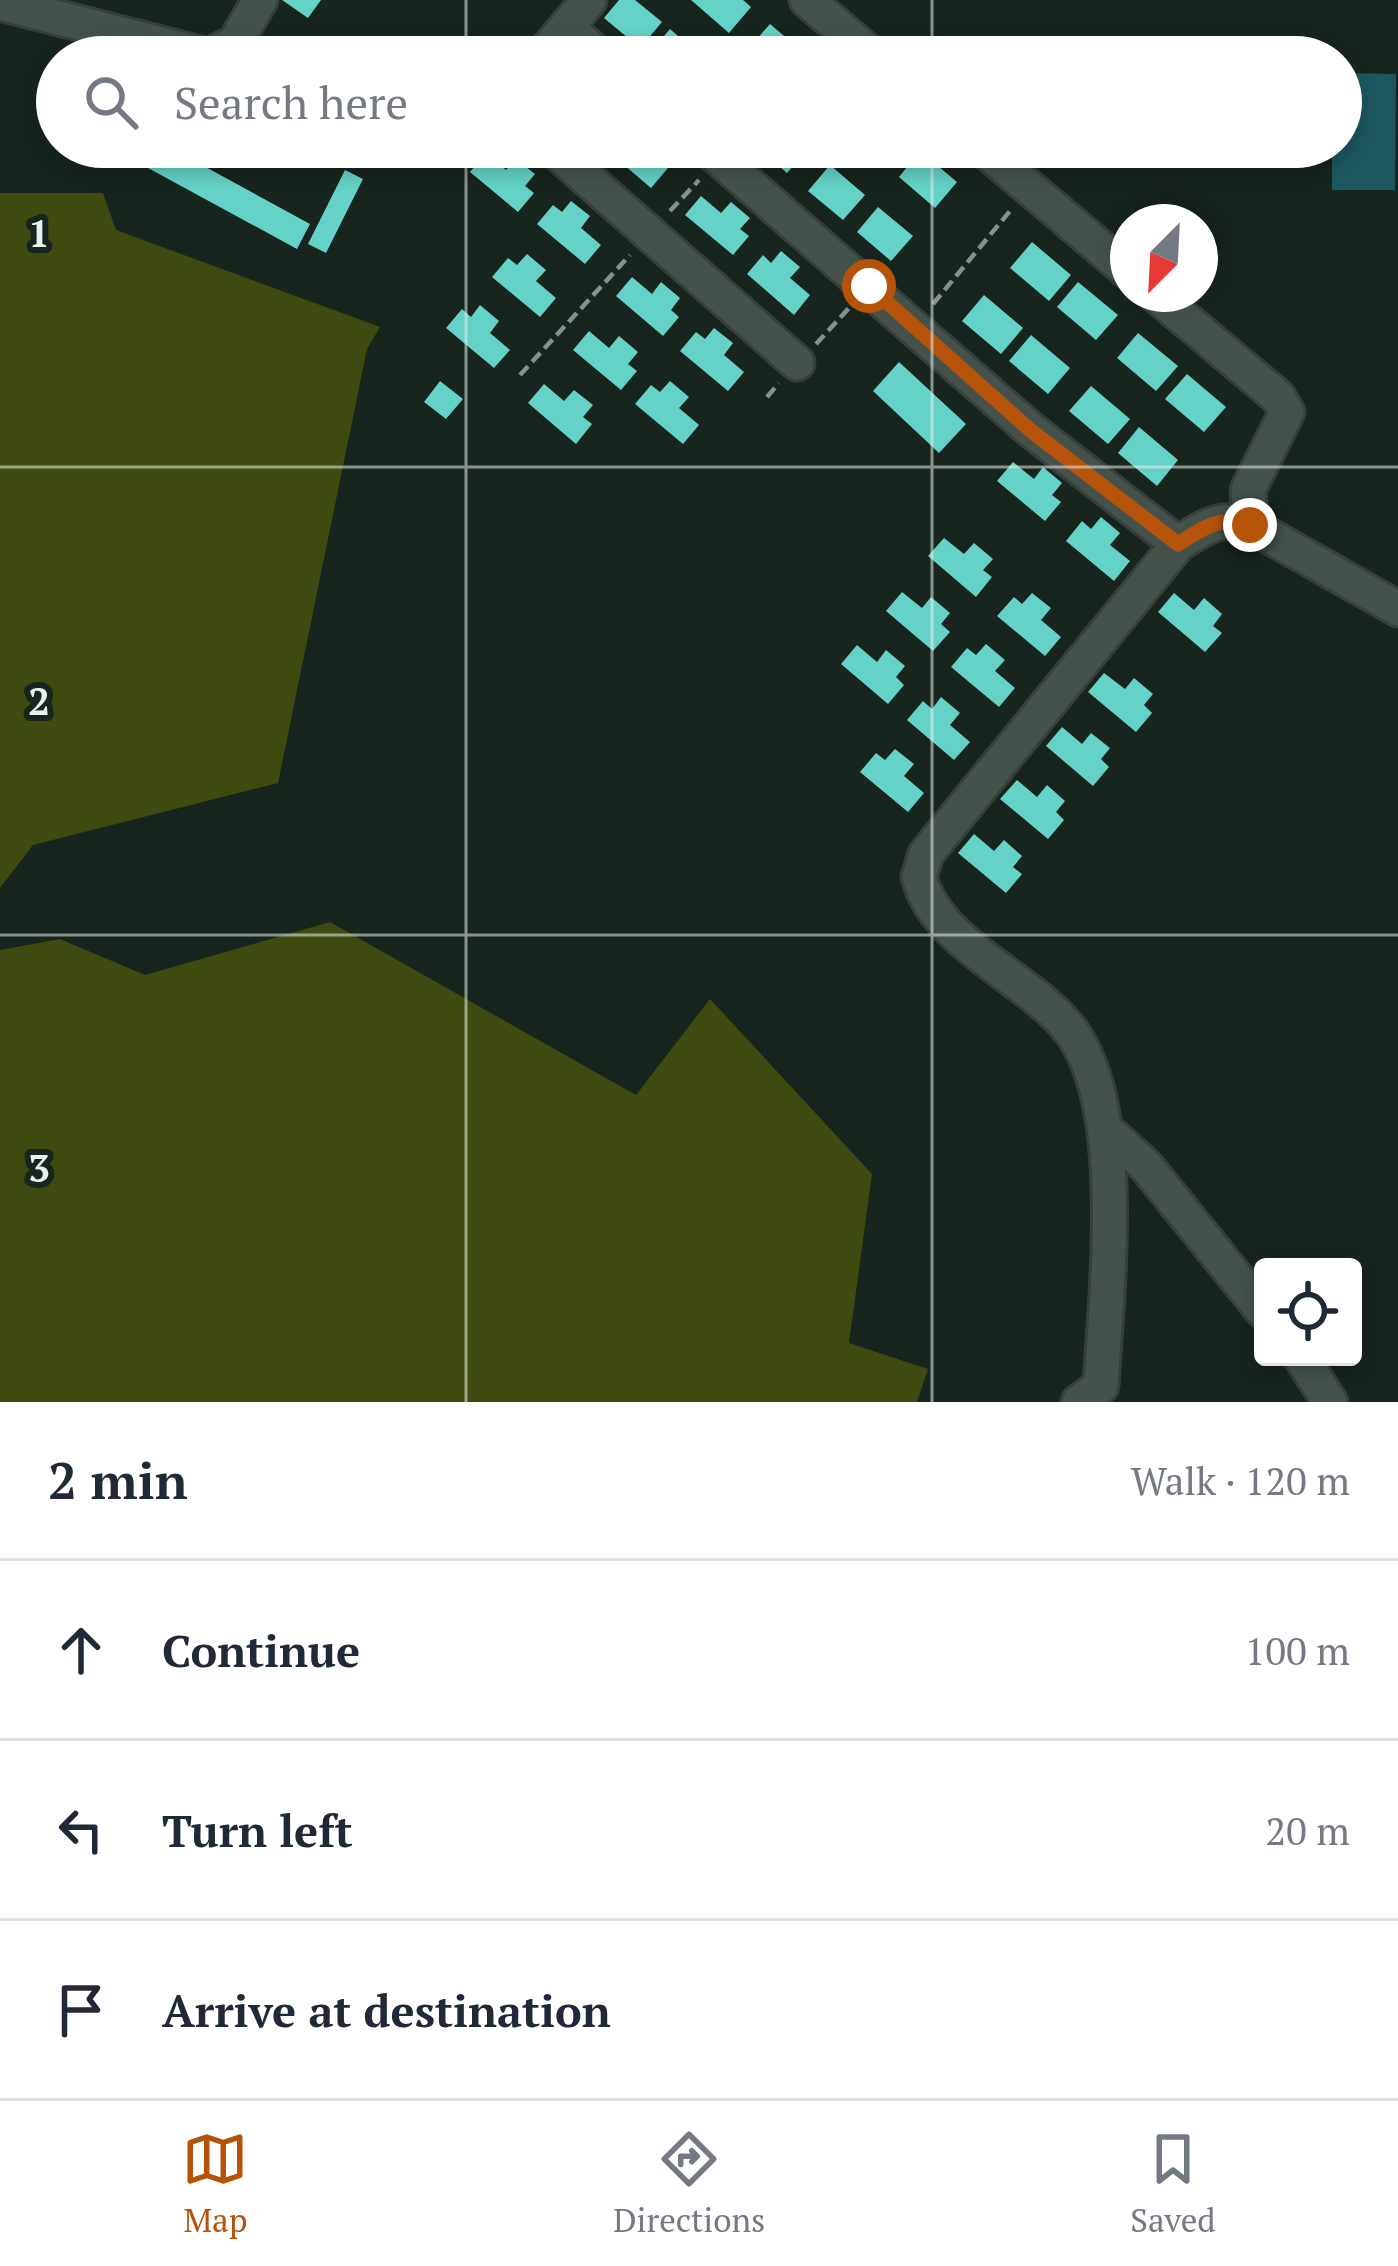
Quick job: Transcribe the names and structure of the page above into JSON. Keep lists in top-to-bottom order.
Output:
{
  "north": "bottom left",
  "page": {
    "search": "Search here",
    "heading": ["2 min", "Walk · 120 m"],
    "list": [
      ["Continue", "100 m"],
      ["Turn left", "20 m"],
      "Arrive at destination"
    ],
    "nav": ["Map", "Directions", "Saved"]
  },
  "grid": {
    "rows": ["1", "2", "3"]
  }
}
